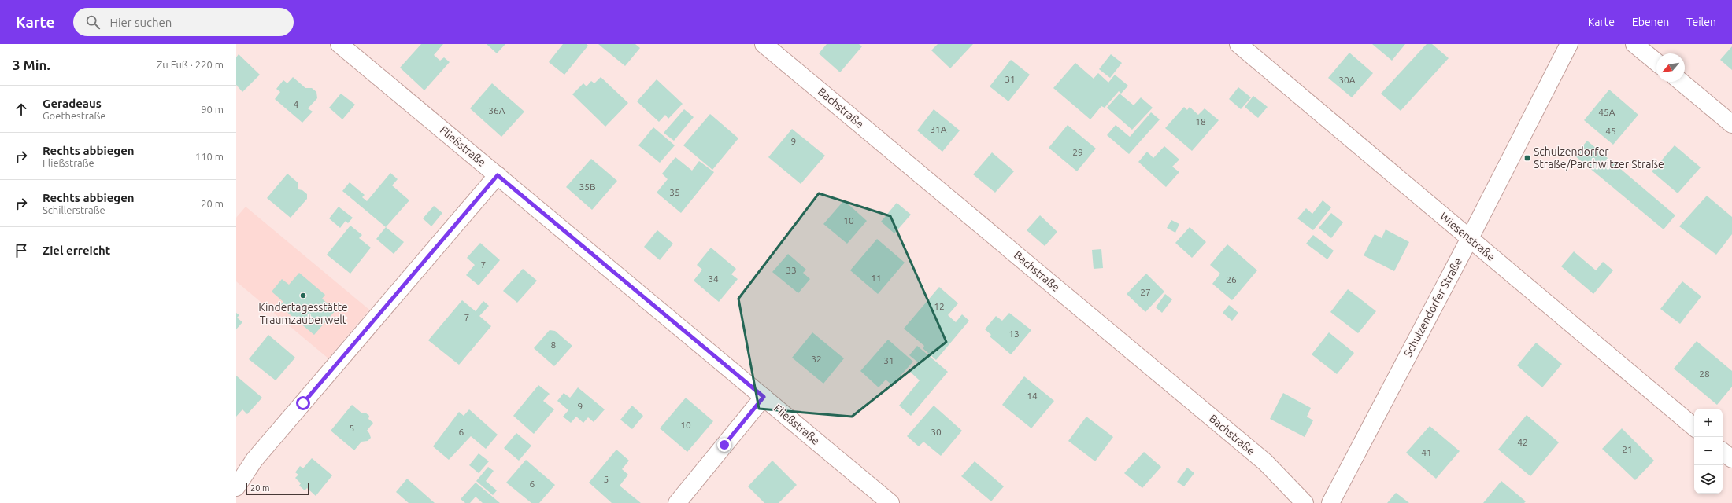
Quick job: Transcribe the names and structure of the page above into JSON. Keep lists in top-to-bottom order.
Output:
{
  "streets": {
    "street": [
      "Bachstraße",
      "Fließstraße",
      "Wiesenstraße",
      "Schulzendorfer Straße"
    ]
  },
  "crossings": [
    ["Wiesenstraße", "Schulzendorfer Straße"]
  ],
  "places": {
    "transit": ["Schulzendorfer Straße/Parchwitzer Straße"],
    "other": ["Kindertagesstätte Traumzauberwelt"]
  },
  "house_numbers": [
    "31",
    "30A",
    "4",
    "36A",
    "45A",
    "18",
    "31A",
    "45",
    "9",
    "29",
    "35B",
    "35",
    "10",
    "7",
    "33",
    "11",
    "34",
    "26",
    "27",
    "12",
    "7",
    "13",
    "8",
    "32",
    "31",
    "28",
    "14",
    "9",
    "10",
    "5",
    "6",
    "30",
    "42",
    "21",
    "41",
    "5",
    "6"
  ],
  "scale_bar": "20 m",
  "north": "bottom left",
  "page": {
    "header": "Karte",
    "search": "Hier suchen",
    "nav": ["Karte", "Ebenen", "Teilen"],
    "heading": ["3 Min.", "Zu Fuß · 220 m"],
    "list": [
      ["Geradeaus", "Goethestraße", "90 m"],
      ["Rechts abbiegen", "Fließstraße", "110 m"],
      ["Rechts abbiegen", "Schillerstraße", "20 m"],
      "Ziel erreicht"
    ],
    "map_buttons": ["+", "−"],
    "scale": "20 m"
  }
}
